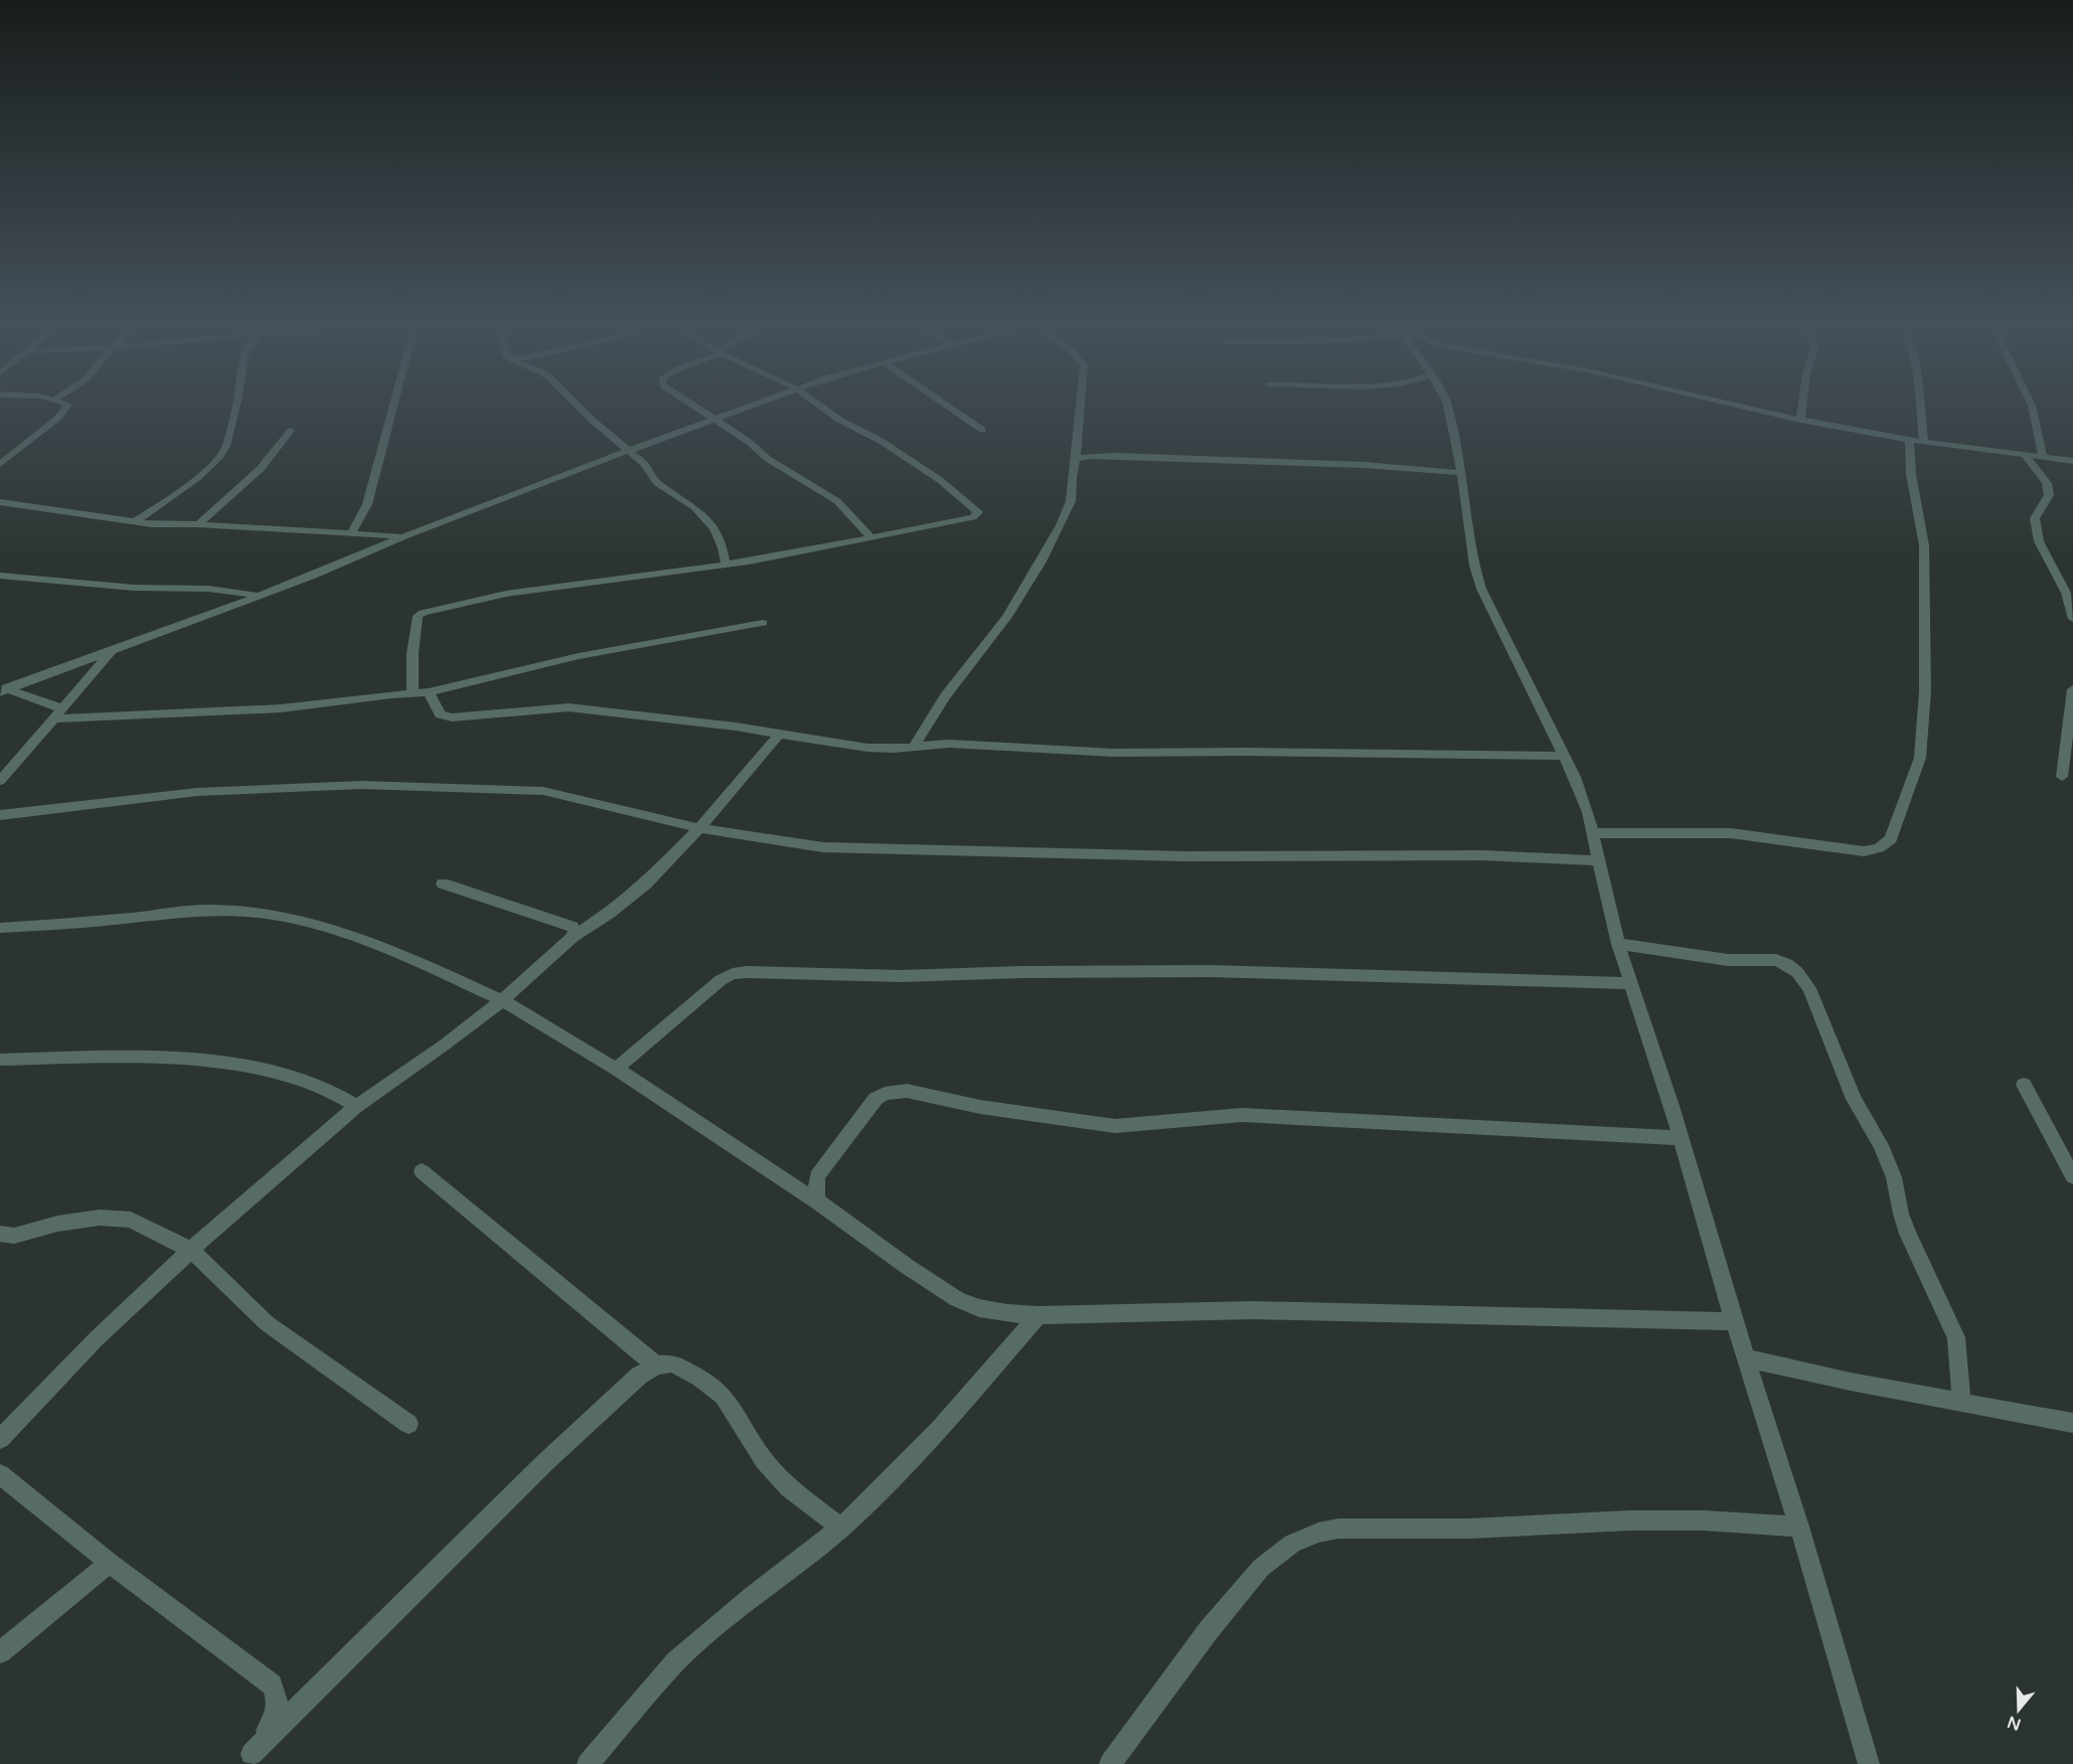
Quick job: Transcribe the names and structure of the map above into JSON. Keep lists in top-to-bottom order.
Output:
{
  "north": "bottom"
}
